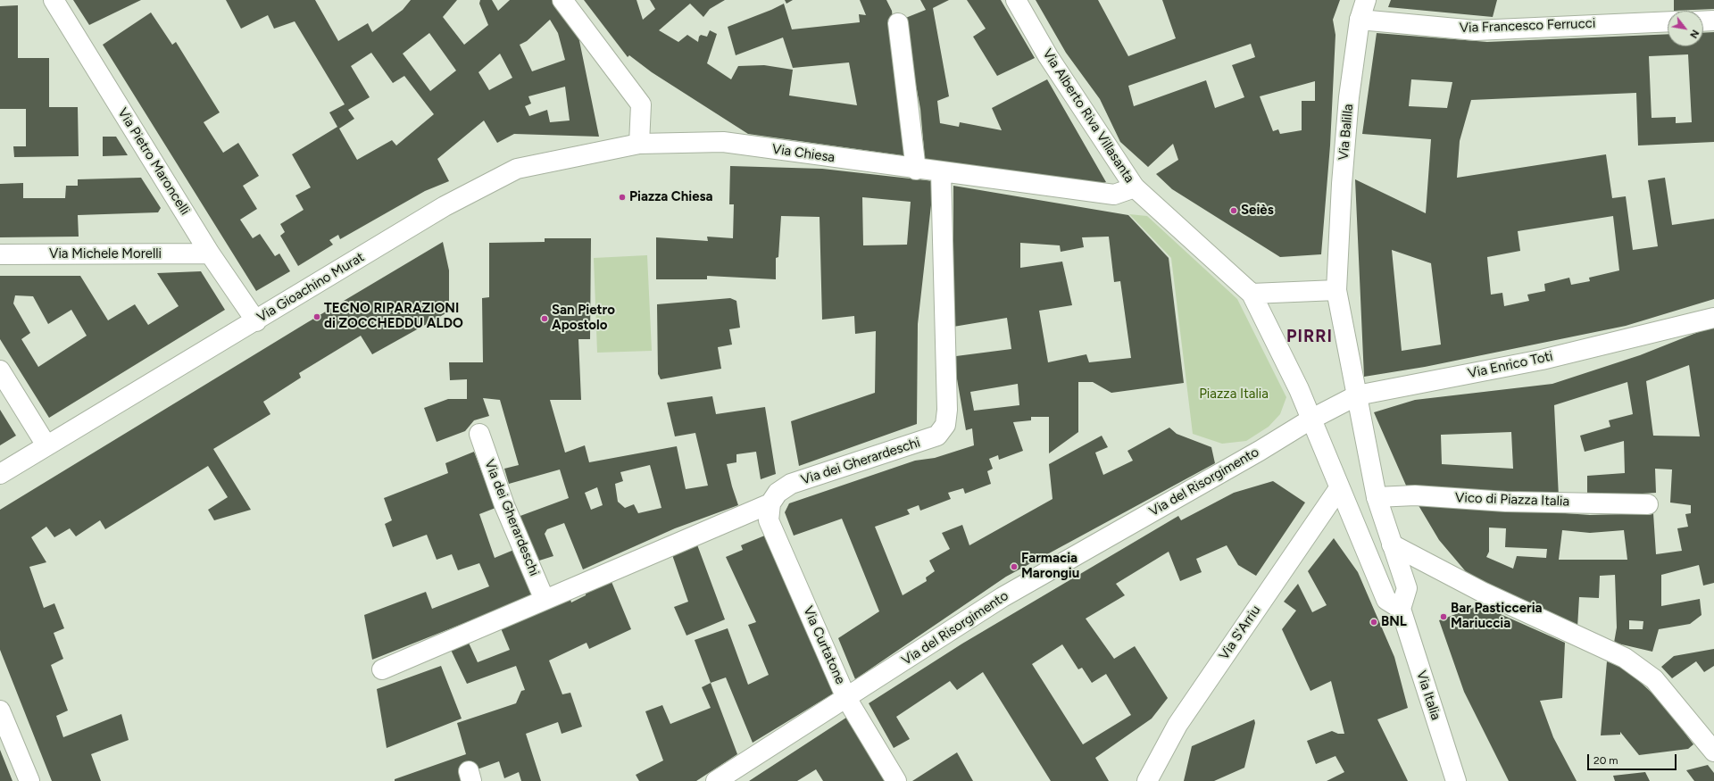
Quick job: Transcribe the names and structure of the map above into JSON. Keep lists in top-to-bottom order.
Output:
{
  "streets": {
    "street": [
      "Via Francesco Ferrucci",
      "Via Alberto Riva Villasanta",
      "Via Balilla",
      "Via Chiesa",
      "Via Pietro Maroncelli",
      "Via Michele Morelli",
      "Via Gioachino Murat",
      "Via Enrico Toti",
      "Via dei Gherardeschi",
      "Via del Risorgimento",
      "Vico di Piazza Italia",
      "Via S'Arriu",
      "Via Curtatone",
      "Via Italia"
    ]
  },
  "crossings": [
    ["Via Francesco Ferrucci", "Via Balilla"],
    ["Via Alberto Riva Villasanta", "Via Chiesa"],
    ["Via Chiesa", "Via Gioachino Murat"],
    ["Via Chiesa", "Via dei Gherardeschi"],
    ["Via Pietro Maroncelli", "Via Michele Morelli"],
    ["Via Pietro Maroncelli", "Via Gioachino Murat"],
    ["Via Enrico Toti", "Via del Risorgimento"],
    ["Via dei Gherardeschi", "Via Curtatone"],
    ["Via del Risorgimento", "Via Curtatone"]
  ],
  "districts": ["PIRRI"],
  "parks": ["Piazza Italia"],
  "places": [
    "Piazza Chiesa",
    "Seiès",
    "TECNO RIPARAZIONI di ZOCCHEDDU ALDO",
    "San Pietro Apostolo",
    "Farmacia Marongiu",
    "Bar Pasticceria Mariuccia",
    "BNL"
  ],
  "scale_bar": "20 m",
  "north": "bottom right"
}
